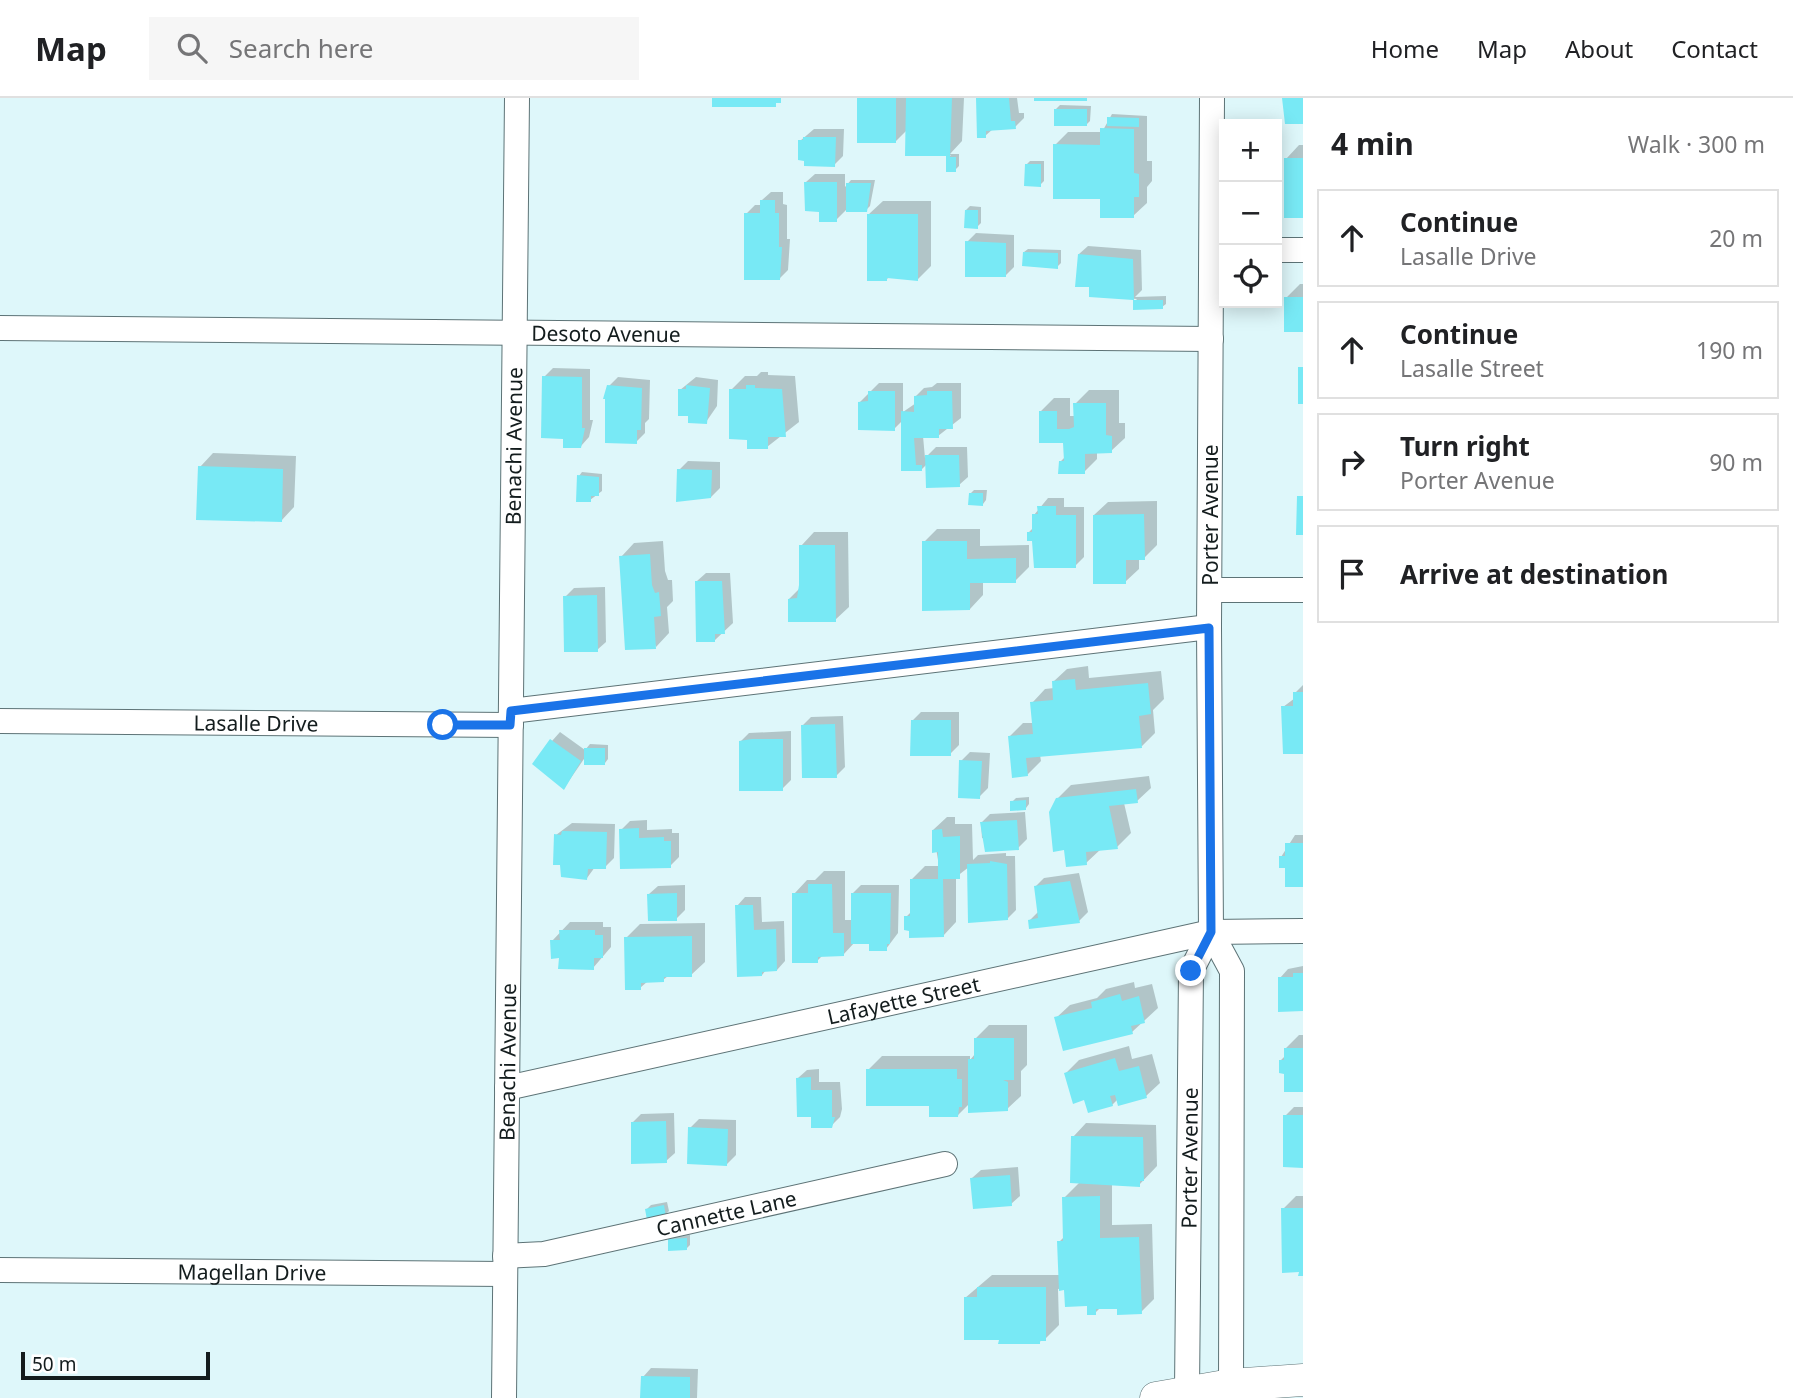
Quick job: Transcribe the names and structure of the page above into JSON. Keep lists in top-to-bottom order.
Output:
{
  "streets": {
    "street": [
      "Desoto Avenue",
      "Benachi Avenue",
      "Porter Avenue",
      "Lasalle Drive",
      "Lafayette Street",
      "Cannette Lane",
      "Magellan Drive"
    ]
  },
  "crossings": [
    ["Desoto Avenue", "Benachi Avenue"],
    ["Desoto Avenue", "Porter Avenue"],
    ["Benachi Avenue", "Lasalle Drive"],
    ["Benachi Avenue", "Lafayette Street"],
    ["Benachi Avenue", "Cannette Lane"],
    ["Benachi Avenue", "Magellan Drive"],
    ["Porter Avenue", "Lasalle Drive"],
    ["Porter Avenue", "Lafayette Street"],
    ["Cannette Lane", "Magellan Drive"]
  ],
  "scale_bar": "50 m",
  "page": {
    "header": "Map",
    "search": "Search here",
    "nav": [
      "Home",
      "Map",
      "About",
      "Contact"
    ],
    "heading": ["4 min", "Walk · 300 m"],
    "map_buttons": ["+", "−"],
    "list": [
      ["Continue", "Lasalle Drive", "20 m"],
      ["Continue", "Lasalle Street", "190 m"],
      ["Turn right", "Porter Avenue", "90 m"],
      "Arrive at destination"
    ],
    "scale": "50 m"
  }
}
